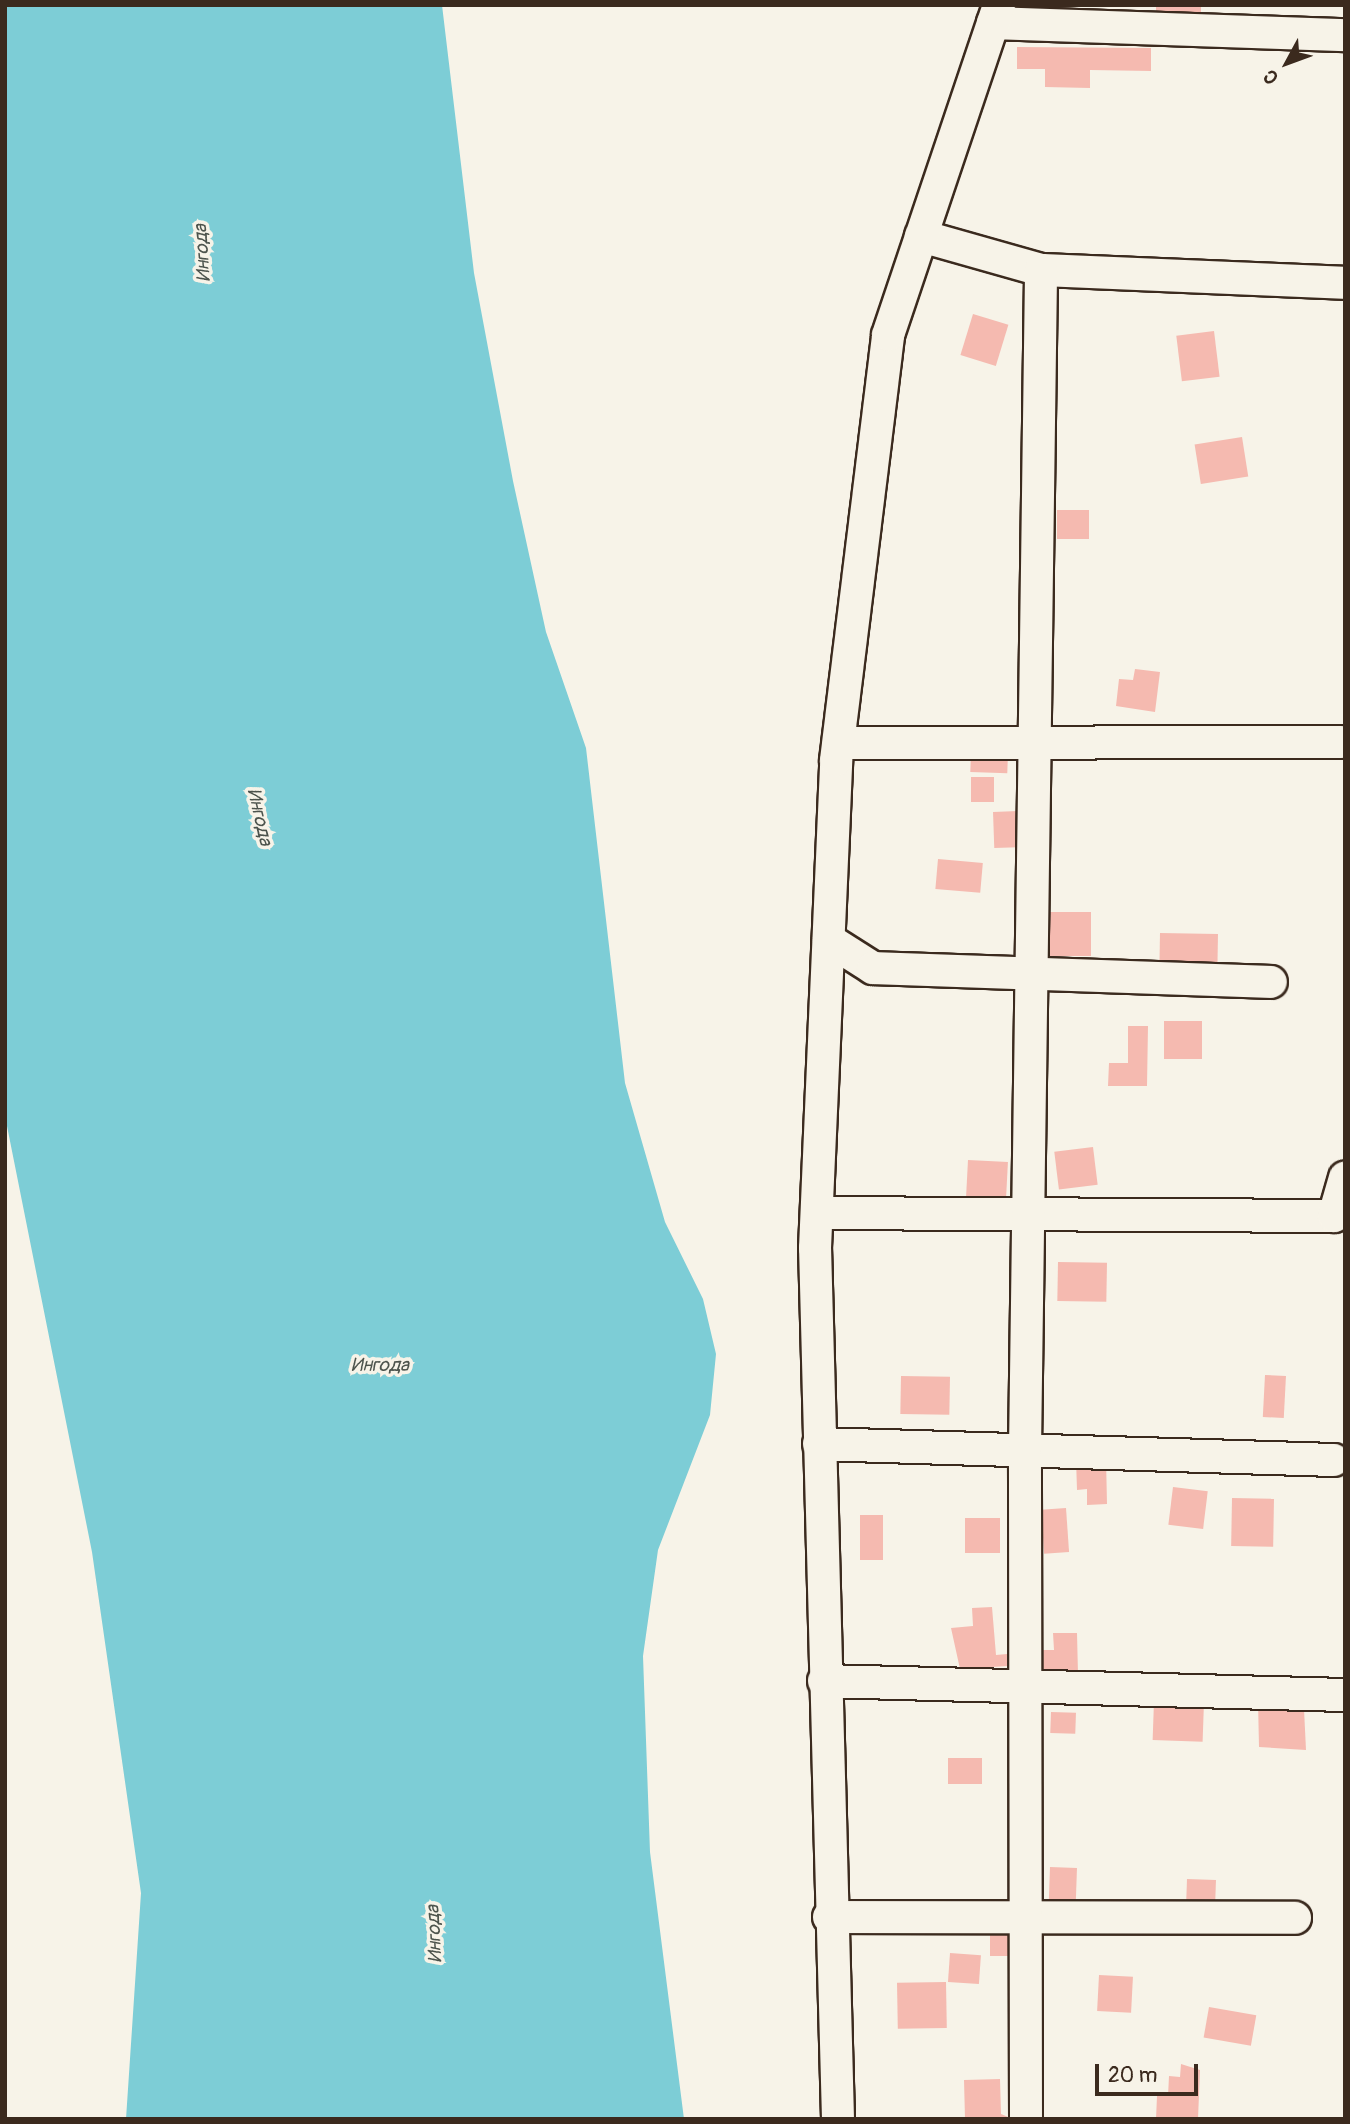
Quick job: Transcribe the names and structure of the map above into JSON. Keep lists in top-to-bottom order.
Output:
{
  "water": ["Ингода"],
  "scale_bar": "20 m",
  "north": "bottom left"
}
